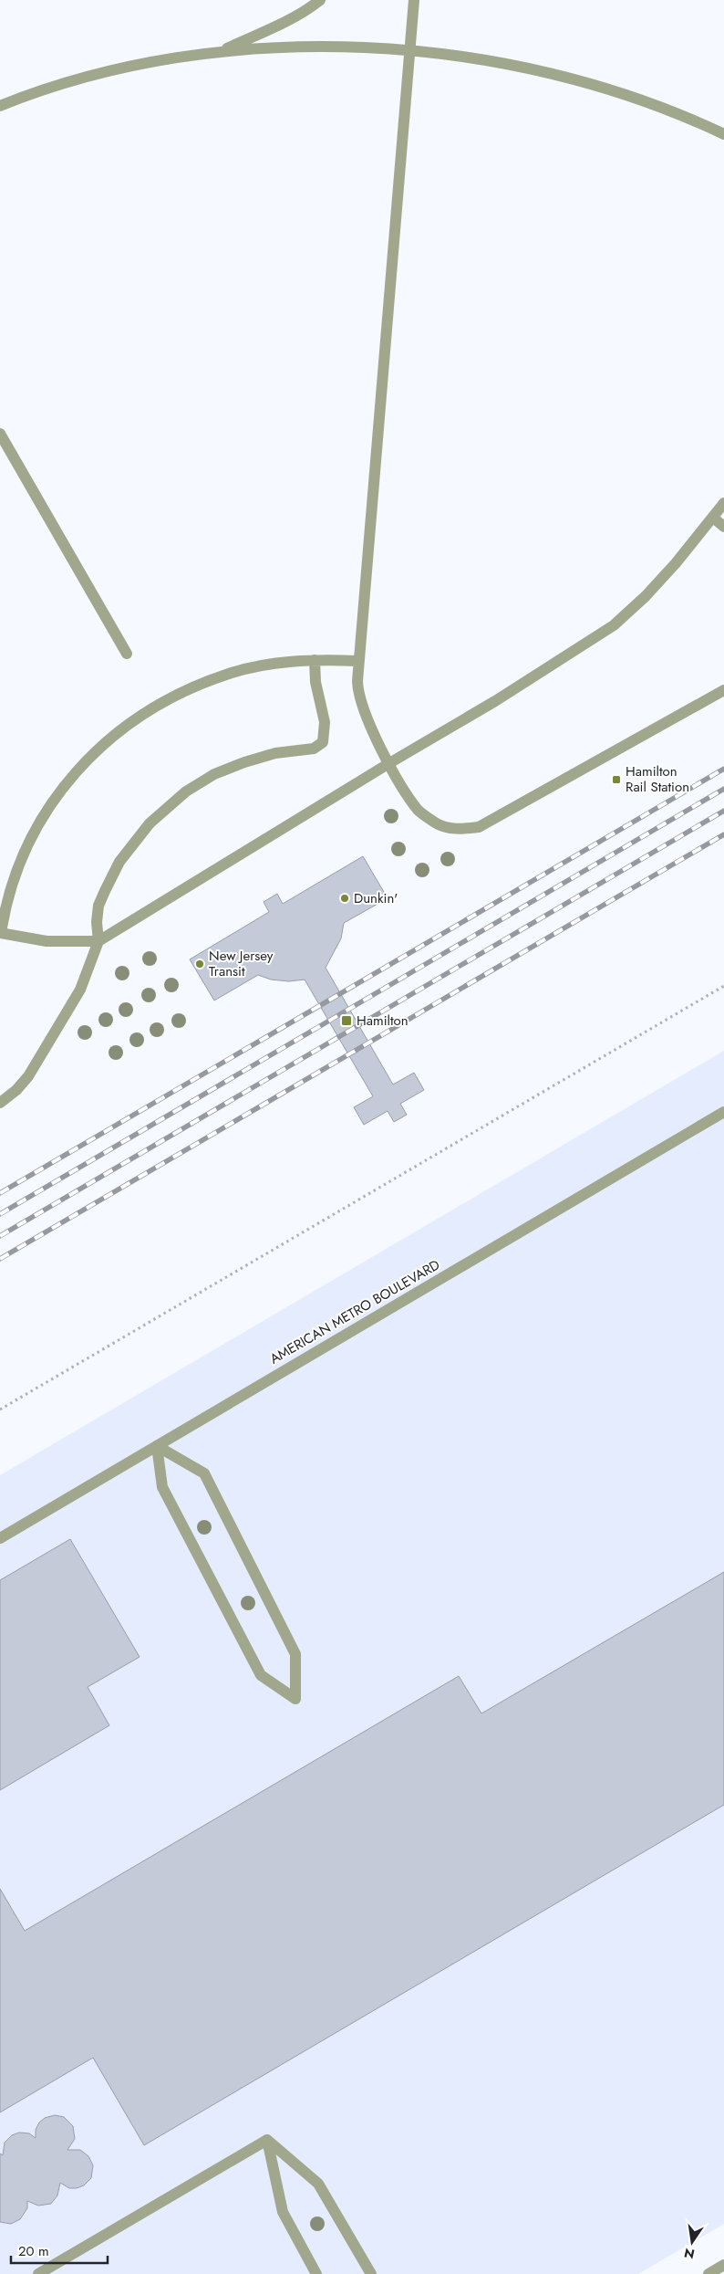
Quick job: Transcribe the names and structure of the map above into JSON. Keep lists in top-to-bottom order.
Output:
{
  "streets": {
    "street": ["AMERICAN METRO BOULEVARD"]
  },
  "places": {
    "transit": ["Hamilton Rail Station", "Hamilton"],
    "other": ["Dunkin'", "New Jersey Transit"]
  },
  "scale_bar": "20 m",
  "north": "bottom"
}
